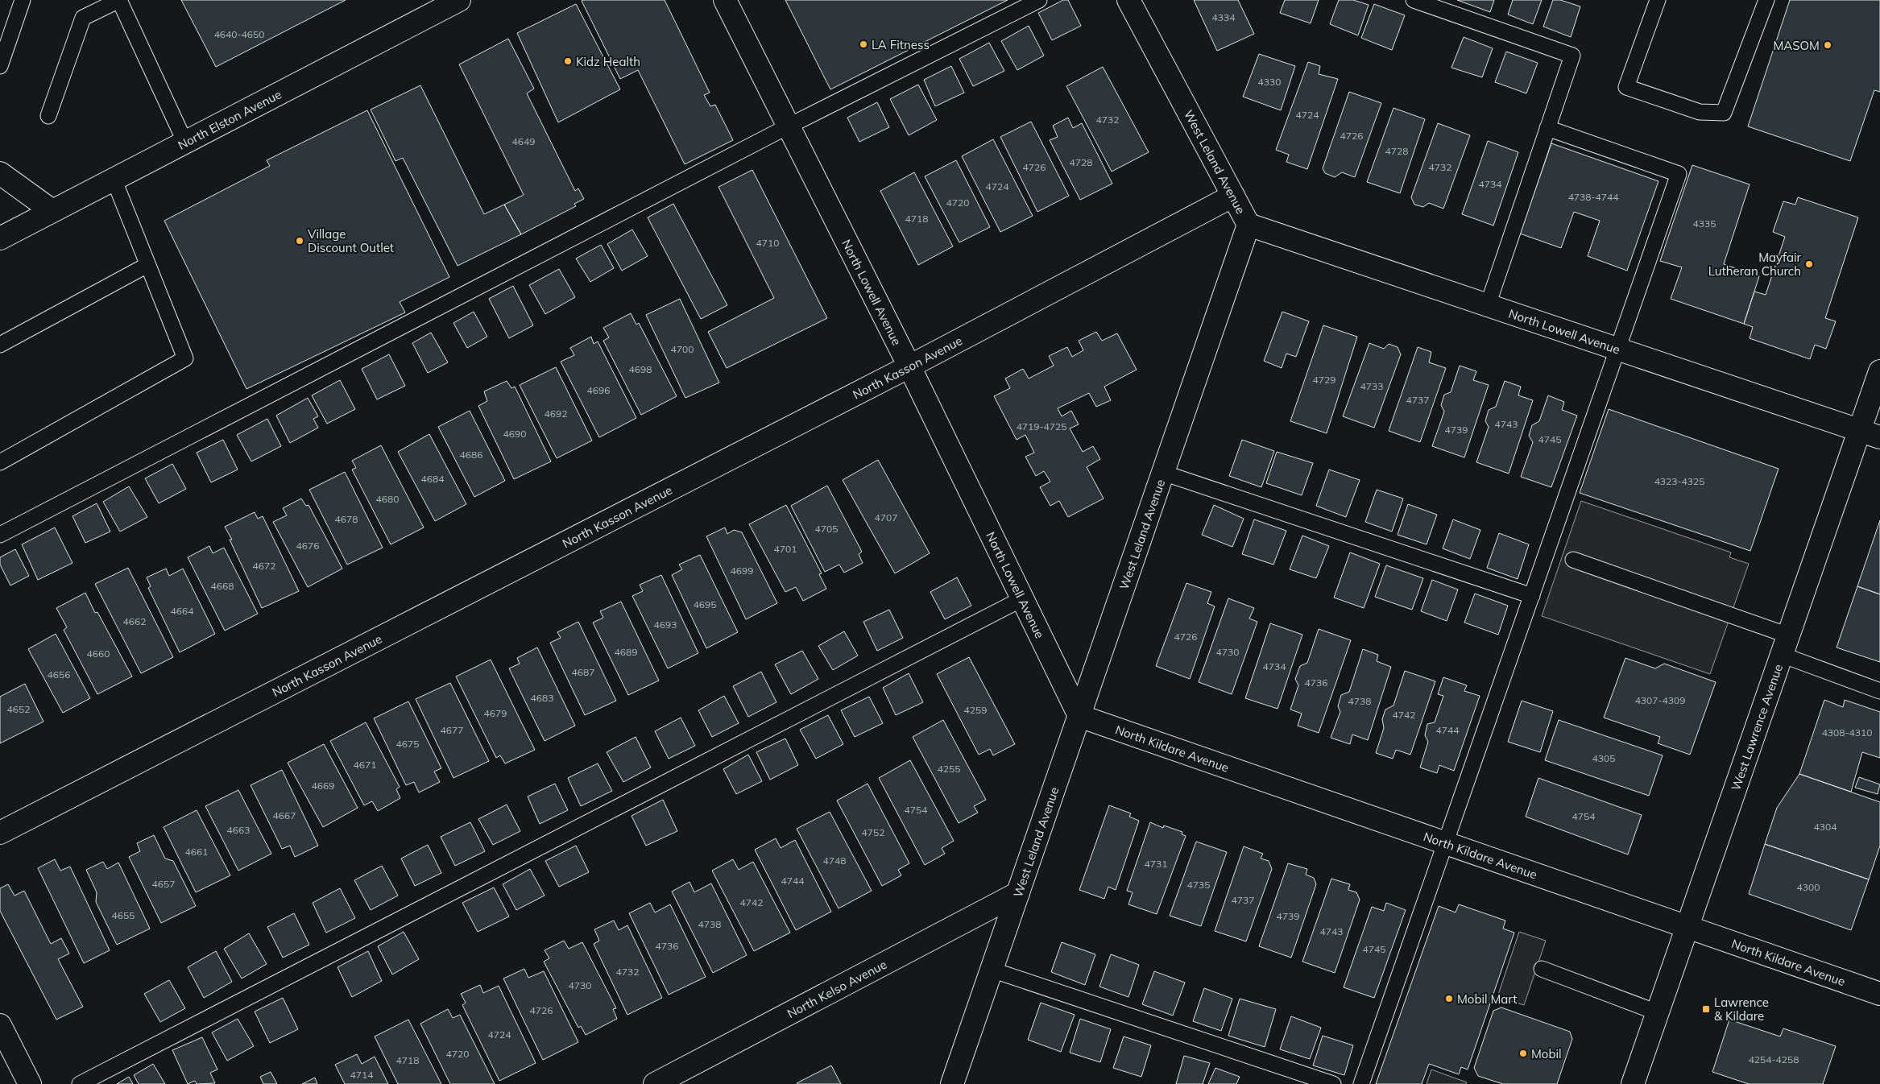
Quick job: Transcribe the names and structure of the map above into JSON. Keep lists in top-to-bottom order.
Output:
{
  "streets": {
    "street": [
      "North Elston Avenue",
      "West Leland Avenue",
      "North Lowell Avenue",
      "North Kasson Avenue",
      "West Lawrence Avenue",
      "North Kildare Avenue",
      "North Kelso Avenue"
    ]
  },
  "crossings": [
    ["West Leland Avenue", "North Lowell Avenue"],
    ["West Leland Avenue", "North Kasson Avenue"],
    ["West Leland Avenue", "North Kildare Avenue"],
    ["West Leland Avenue", "North Kelso Avenue"],
    ["North Lowell Avenue", "North Kasson Avenue"],
    ["North Lowell Avenue", "West Lawrence Avenue"],
    ["North Lowell Avenue", "North Kildare Avenue"],
    ["West Lawrence Avenue", "North Kildare Avenue"]
  ],
  "places": {
    "other": [
      "LA Fitness",
      "MASOM",
      "Kidz Health",
      "Village Discount Outlet",
      "Mayfair Lutheran Church",
      "Mobil Mart",
      "Mobil"
    ],
    "transit": ["Lawrence & Kildare"]
  },
  "house_numbers": [
    "4334",
    "4640-4650",
    "4330",
    "4724",
    "4732",
    "4726",
    "4649",
    "4728",
    "4728",
    "4726",
    "4732",
    "4734",
    "4724",
    "4738-4744",
    "4720",
    "4718",
    "4335",
    "4710",
    "4700",
    "4698",
    "4729",
    "4733",
    "4696",
    "4737",
    "4692",
    "4743",
    "4719-4725",
    "4739",
    "4690",
    "4745",
    "4686",
    "4684",
    "4323-4325",
    "4680",
    "4707",
    "4678",
    "4705",
    "4676",
    "4701",
    "4672",
    "4699",
    "4668",
    "4695",
    "4664",
    "4662",
    "4693",
    "4726",
    "4689",
    "4730",
    "4660",
    "4734",
    "4687",
    "4656",
    "4736",
    "4683",
    "4307-4309",
    "4738",
    "4652",
    "4259",
    "4679",
    "4742",
    "4677",
    "4744",
    "4308-4310",
    "4675",
    "4305",
    "4671",
    "4255",
    "4669",
    "4754",
    "4667",
    "4754",
    "4304",
    "4663",
    "4752",
    "4661",
    "4748",
    "4731",
    "4744",
    "4657",
    "4735",
    "4300",
    "4737",
    "4742",
    "4655",
    "4739",
    "4738",
    "4743",
    "4736",
    "4745",
    "4732",
    "4730",
    "4726",
    "4724",
    "4720",
    "4254-4258",
    "4718",
    "4714"
  ]
}
